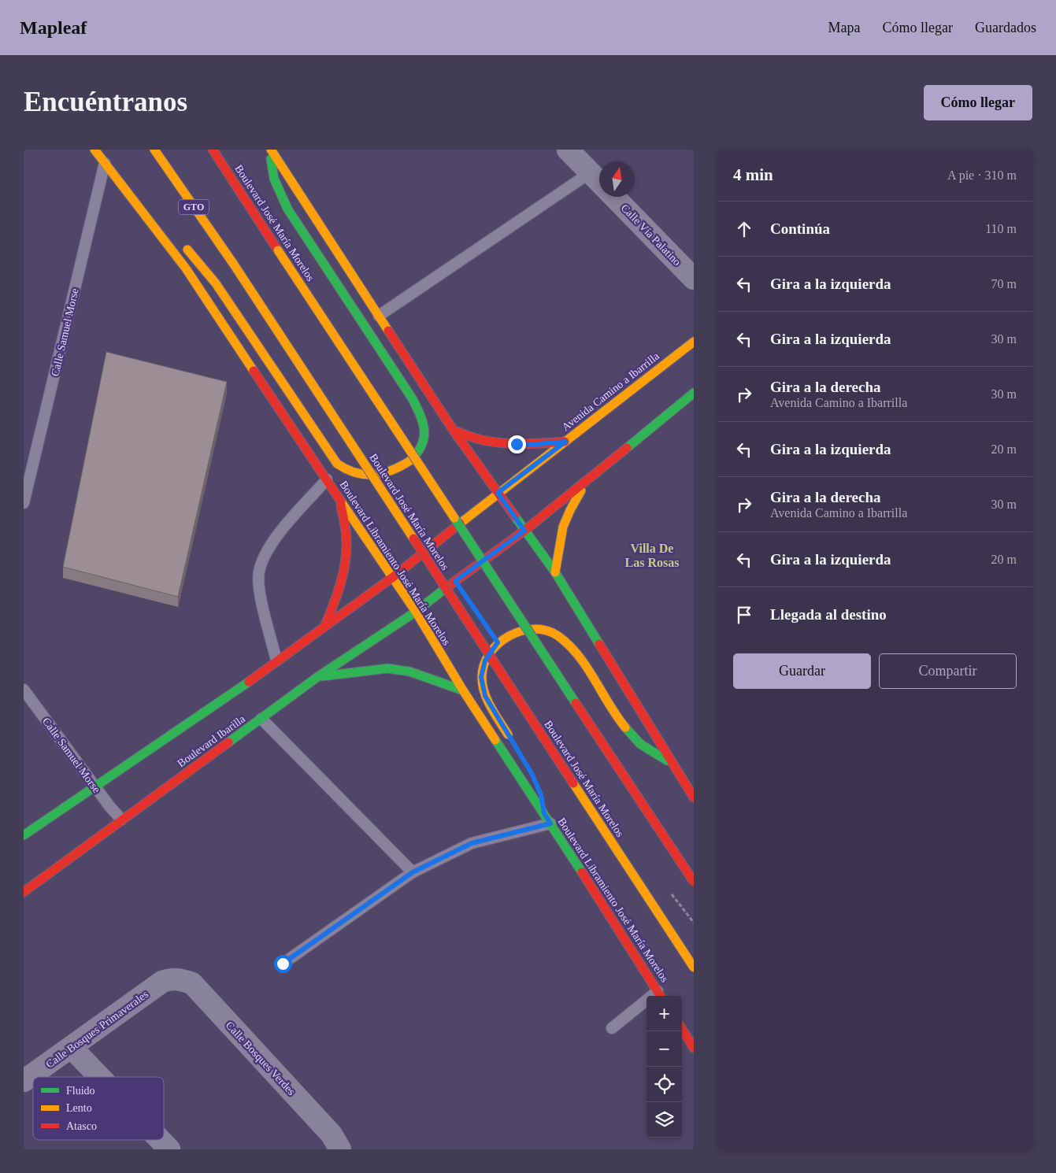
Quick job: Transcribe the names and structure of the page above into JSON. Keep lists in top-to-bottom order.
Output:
{
  "streets": {
    "street": [
      "GTO",
      "Boulevard José María Morelos",
      "Calle Vía Palatino",
      "Avenida Camino a Ibarrilla",
      "Boulevard Libramiento José María Morelos",
      "Boulevard Ibarilla",
      "Calle Bosques Primaverales",
      "Calle Bosques Verdes"
    ],
    "lane": ["Calle Samuel Morse"]
  },
  "crossings": [
    ["Calle Samuel Morse", "Boulevard Libramiento José María Morelos"],
    ["Calle Samuel Morse", "Boulevard Ibarilla"],
    ["Avenida Camino a Ibarrilla", "Boulevard Libramiento José María Morelos"],
    ["Boulevard Libramiento José María Morelos", "Boulevard Ibarilla"],
    ["Calle Bosques Primaverales", "Calle Bosques Verdes"]
  ],
  "districts": ["Villa De Las Rosas"],
  "legend": ["Fluido", "Lento", "Atasco"],
  "north": "top",
  "page": {
    "header": "Mapleaf",
    "nav": ["Mapa", "Cómo llegar", "Guardados"],
    "buttons": [
      "Cómo llegar",
      ["Guardar", "Compartir"]
    ],
    "title": "Encuéntranos",
    "heading": ["4 min", "A pie · 310 m"],
    "list": [
      ["Continúa", "110 m"],
      ["Gira a la izquierda", "70 m"],
      ["Gira a la izquierda", "30 m"],
      ["Gira a la derecha", "Avenida Camino a Ibarrilla", "30 m"],
      ["Gira a la izquierda", "20 m"],
      ["Gira a la derecha", "Avenida Camino a Ibarrilla", "30 m"],
      ["Gira a la izquierda", "20 m"],
      "Llegada al destino"
    ],
    "map_buttons": ["+", "−"]
  }
}
